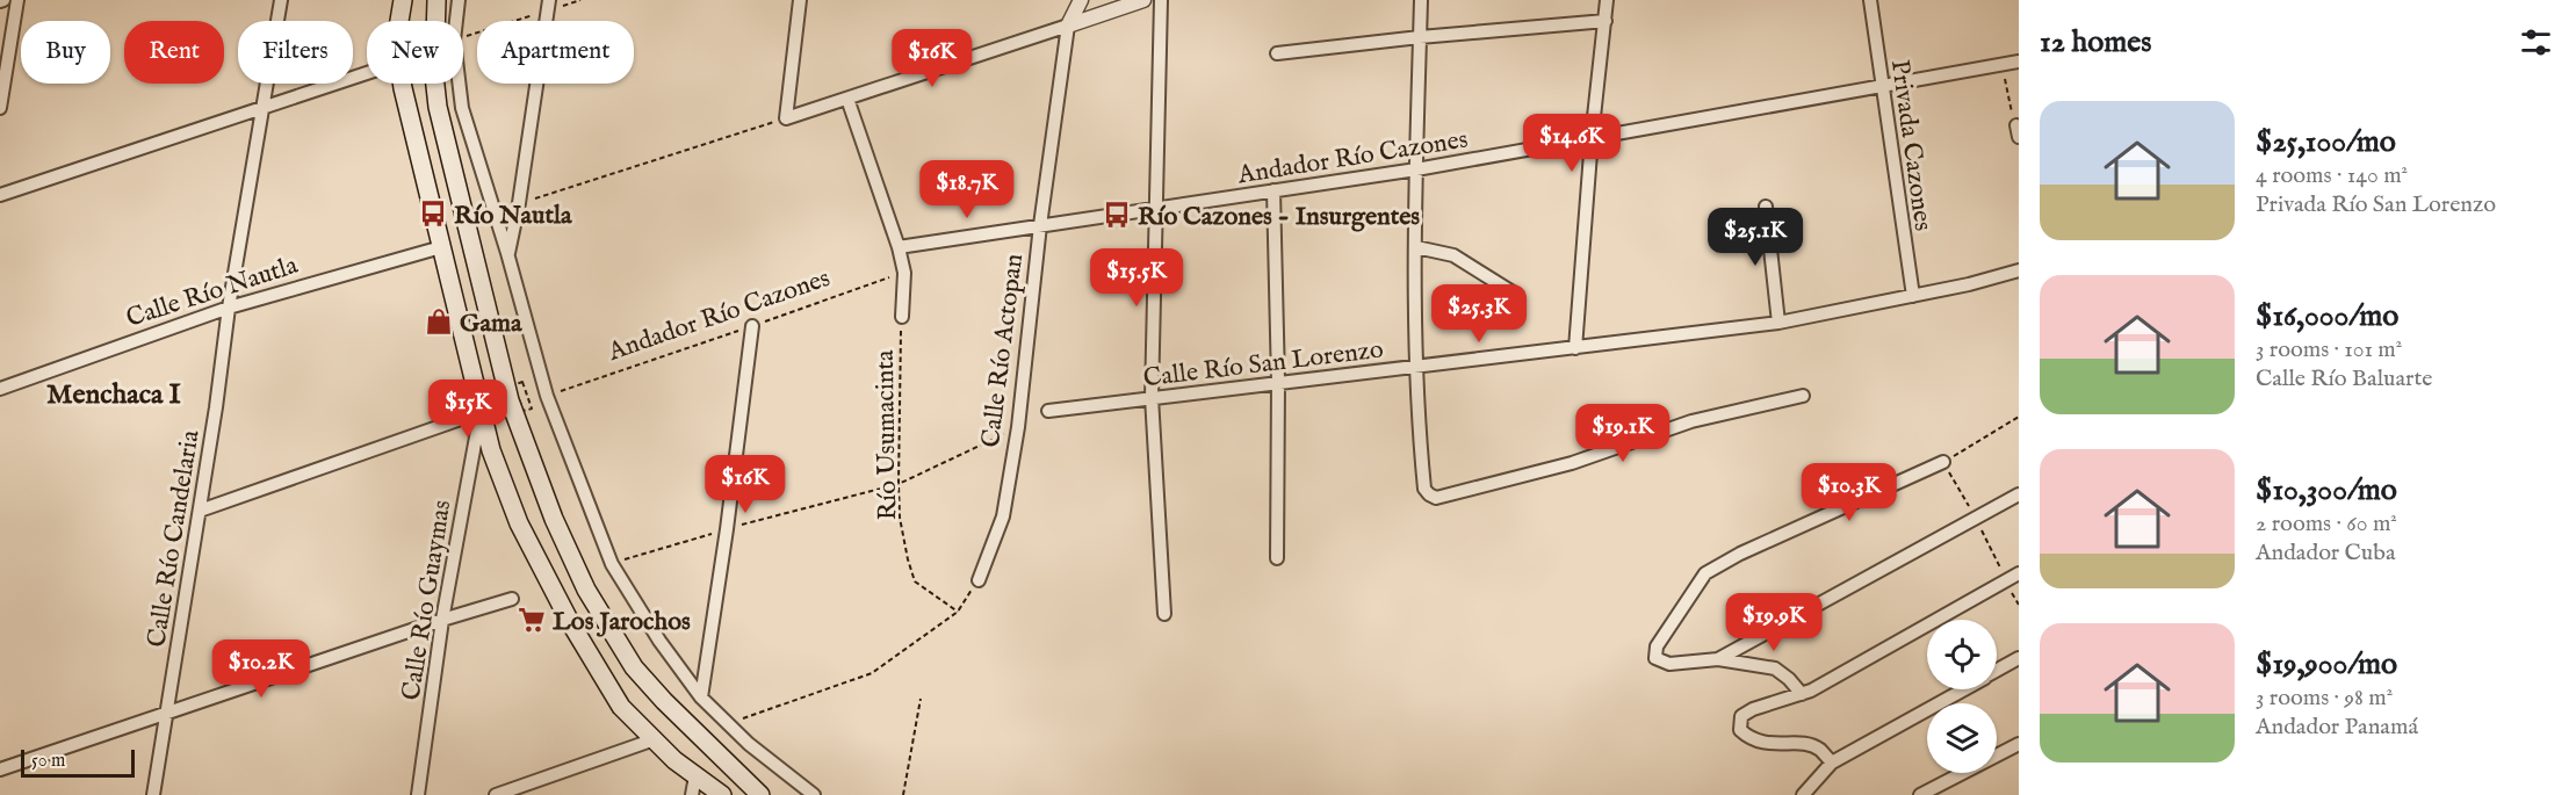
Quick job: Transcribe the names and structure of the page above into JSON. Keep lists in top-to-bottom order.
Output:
{
  "streets": {
    "street": [
      "Privada Cazones",
      "Andador Río Cazones",
      "Calle Río Nautla",
      "Calle Río Actopan",
      "Calle Río San Lorenzo",
      "Calle Río Candelaria",
      "Calle Río Guaymas"
    ],
    "path": ["Río Usumacinta"]
  },
  "crossings": [
    ["Privada Cazones", "Andador Río Cazones"],
    ["Privada Cazones", "Calle Río San Lorenzo"],
    ["Andador Río Cazones", "Calle Río Actopan"],
    ["Calle Río Nautla", "Calle Río Candelaria"]
  ],
  "districts": ["Menchaca I"],
  "places": {
    "bus stop": ["Río Nautla", "Río Cazones - Insurgentes"],
    "shop": ["Gama"],
    "supermarket": ["Los Jarochos"]
  },
  "scale_bar": "50 m",
  "page": {
    "heading": "12 homes",
    "chip": [
      "Buy",
      "Rent",
      "Filters",
      "New",
      "Apartment"
    ],
    "price": [
      "$16K",
      "$14.6K",
      "$18.7K",
      "$25.1K",
      "$15.5K",
      "$25.3K",
      "$15K",
      "$19.1K",
      "$16K",
      "$10.3K",
      "$19.9K",
      "$10.2K"
    ],
    "list": [
      {
        "name": "$25,100/mo",
        "note": "4 rooms · 140 m² · Privada Río San Lorenzo"
      },
      {
        "name": "$16,000/mo",
        "note": "3 rooms · 101 m² · Calle Río Baluarte"
      },
      {
        "name": "$10,300/mo",
        "note": "2 rooms · 60 m² · Andador Cuba"
      },
      {
        "name": "$19,900/mo",
        "note": "3 rooms · 98 m² · Andador Panamá"
      }
    ],
    "scale": "50 m"
  }
}
